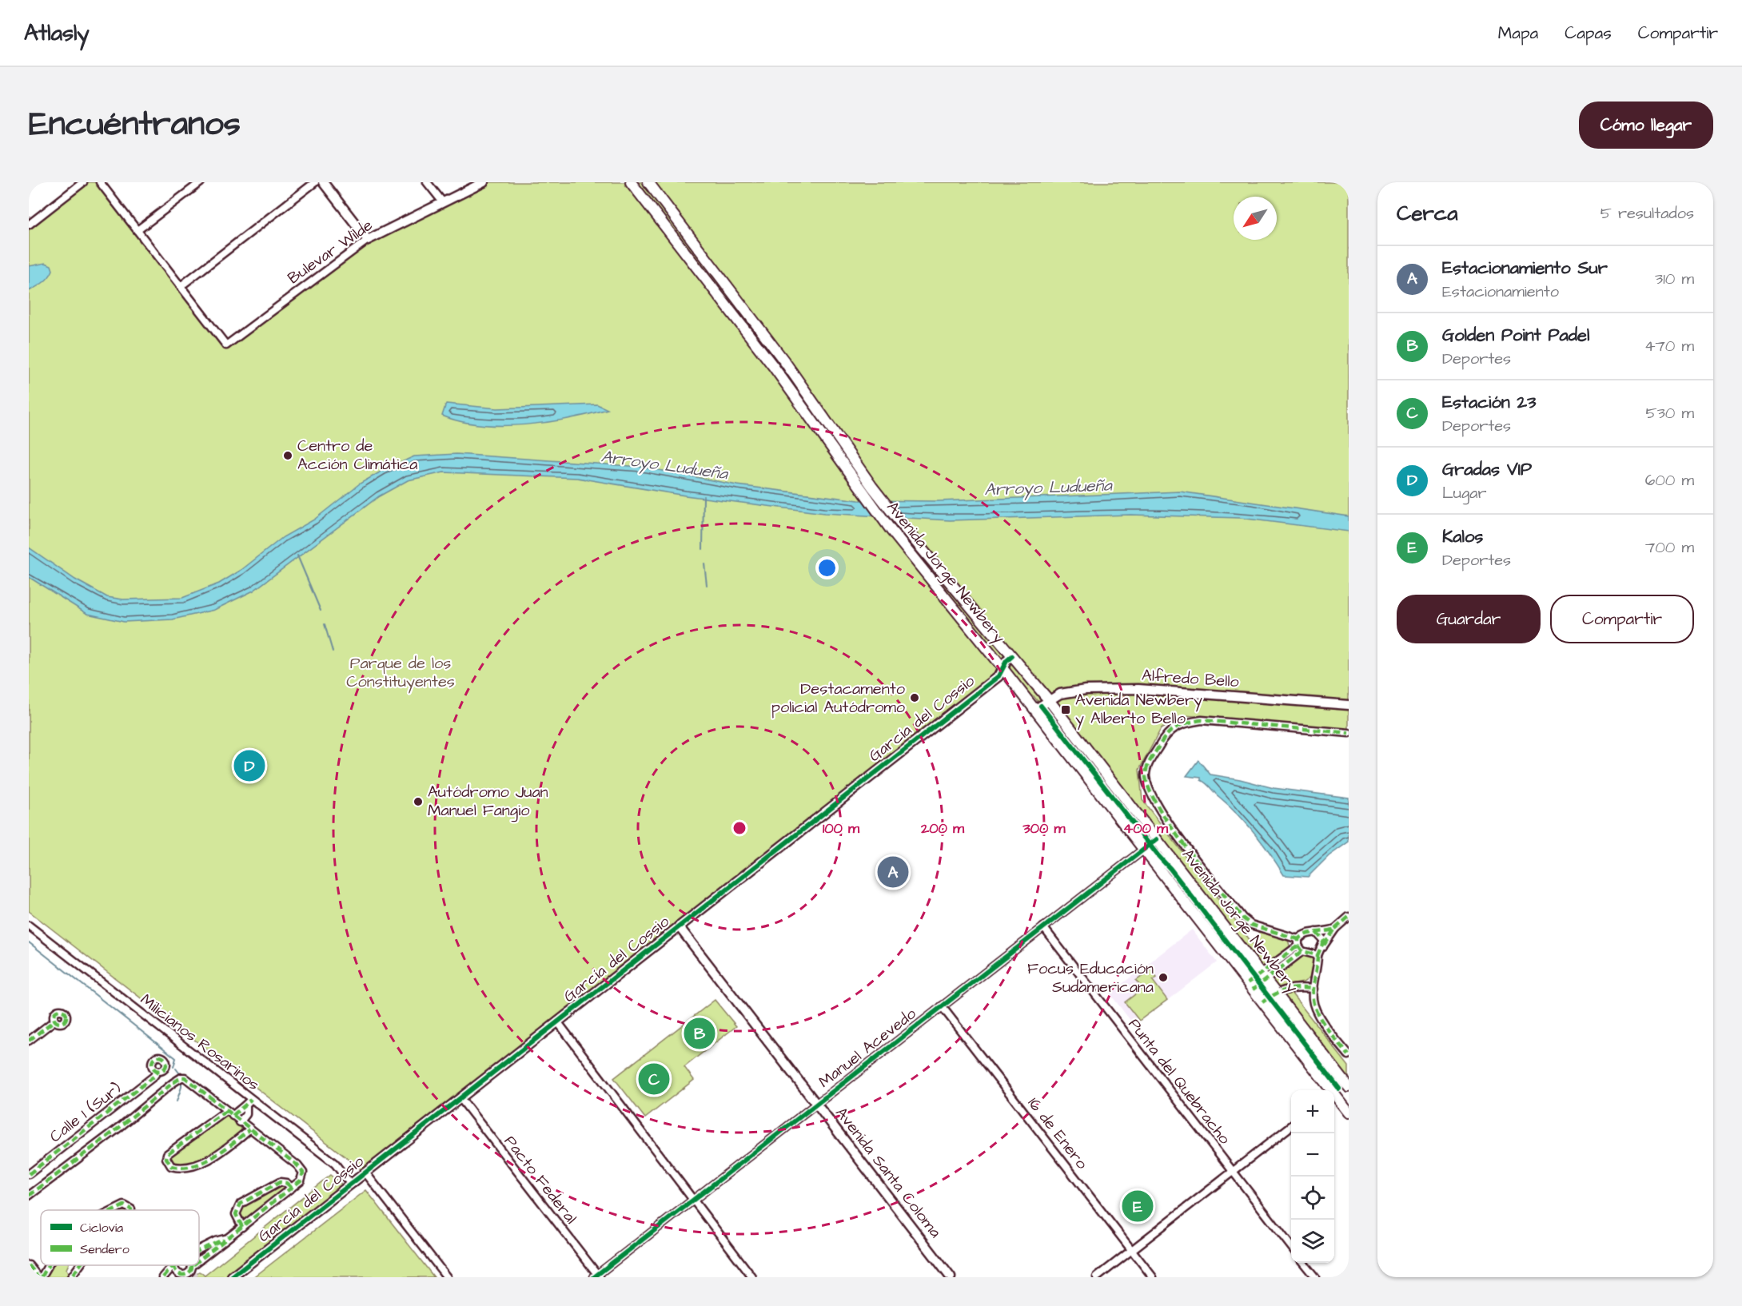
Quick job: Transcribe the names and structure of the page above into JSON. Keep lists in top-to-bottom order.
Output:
{
  "streets": {
    "main road": ["Avenida Jorge Newbery"],
    "street": [
      "Bulevar Wilde",
      "Alfredo Bello",
      "García del Cossio",
      "Milicianos Rosarinos",
      "Manuel Acevedo",
      "Punta del Quebracho",
      "Calle 1 (Sur)",
      "16 de Enero",
      "Avenida Santa Coloma",
      "Pacto Federal"
    ]
  },
  "crossings": [
    ["Avenida Jorge Newbery", "Alfredo Bello"],
    ["Avenida Jorge Newbery", "García del Cossio"],
    ["Avenida Jorge Newbery", "Manuel Acevedo"],
    ["García del Cossio", "Milicianos Rosarinos"],
    ["García del Cossio", "Avenida Santa Coloma"],
    ["García del Cossio", "Pacto Federal"],
    ["Manuel Acevedo", "Punta del Quebracho"],
    ["Manuel Acevedo", "16 de Enero"],
    ["Manuel Acevedo", "Avenida Santa Coloma"],
    ["Manuel Acevedo", "Pacto Federal"]
  ],
  "water": ["Arroyo Ludueña"],
  "parks": ["Parque de los Constituyentes"],
  "places": {
    "other": [
      "Centro de Acción Climática",
      "Destacamento policial Autódromo",
      "Autódromo Juan Manuel Fangio",
      "Focus Educación Sudamericana"
    ],
    "transit": ["Avenida Newbery y Alberto Bello"]
  },
  "legend": ["Ciclovía", "Sendero"],
  "north": "bottom left",
  "page": {
    "header": "Atlasly",
    "nav": ["Mapa", "Capas", "Compartir"],
    "title": "Encuéntranos",
    "buttons": [
      "Cómo llegar",
      ["Guardar", "Compartir"]
    ],
    "heading": ["Cerca", "5 resultados"],
    "list": [
      {
        "mark": "A",
        "name": "Estacionamiento Sur",
        "note": "Estacionamiento",
        "value": "310 m"
      },
      {
        "mark": "B",
        "name": "Golden Point Padel",
        "note": "Deportes",
        "value": "470 m"
      },
      {
        "mark": "C",
        "name": "Estación 23",
        "note": "Deportes",
        "value": "530 m"
      },
      {
        "mark": "D",
        "name": "Gradas VIP",
        "note": "Lugar",
        "value": "600 m"
      },
      {
        "mark": "E",
        "name": "Kalos",
        "note": "Deportes",
        "value": "700 m"
      }
    ],
    "pins": [
      "D",
      "A",
      "B",
      "C",
      "E"
    ],
    "map_buttons": ["+", "−"]
  },
  "rings": [
    "100 m",
    "200 m",
    "300 m",
    "400 m"
  ]
}
